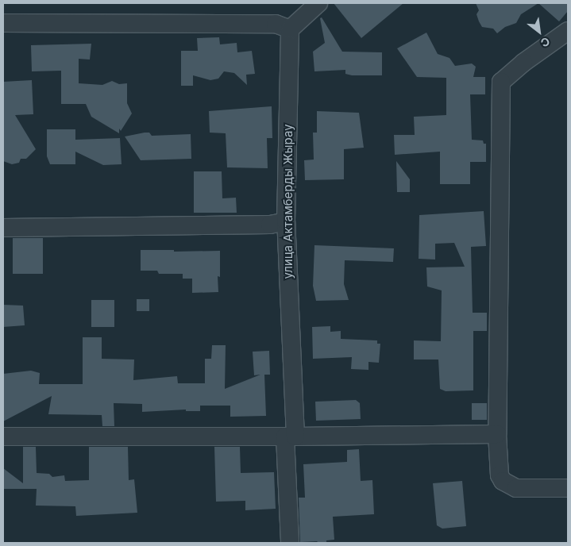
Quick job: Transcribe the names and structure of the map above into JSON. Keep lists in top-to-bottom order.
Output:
{
  "streets": {
    "street": ["улица Актамберды Жырау"]
  },
  "north": "bottom right"
}
